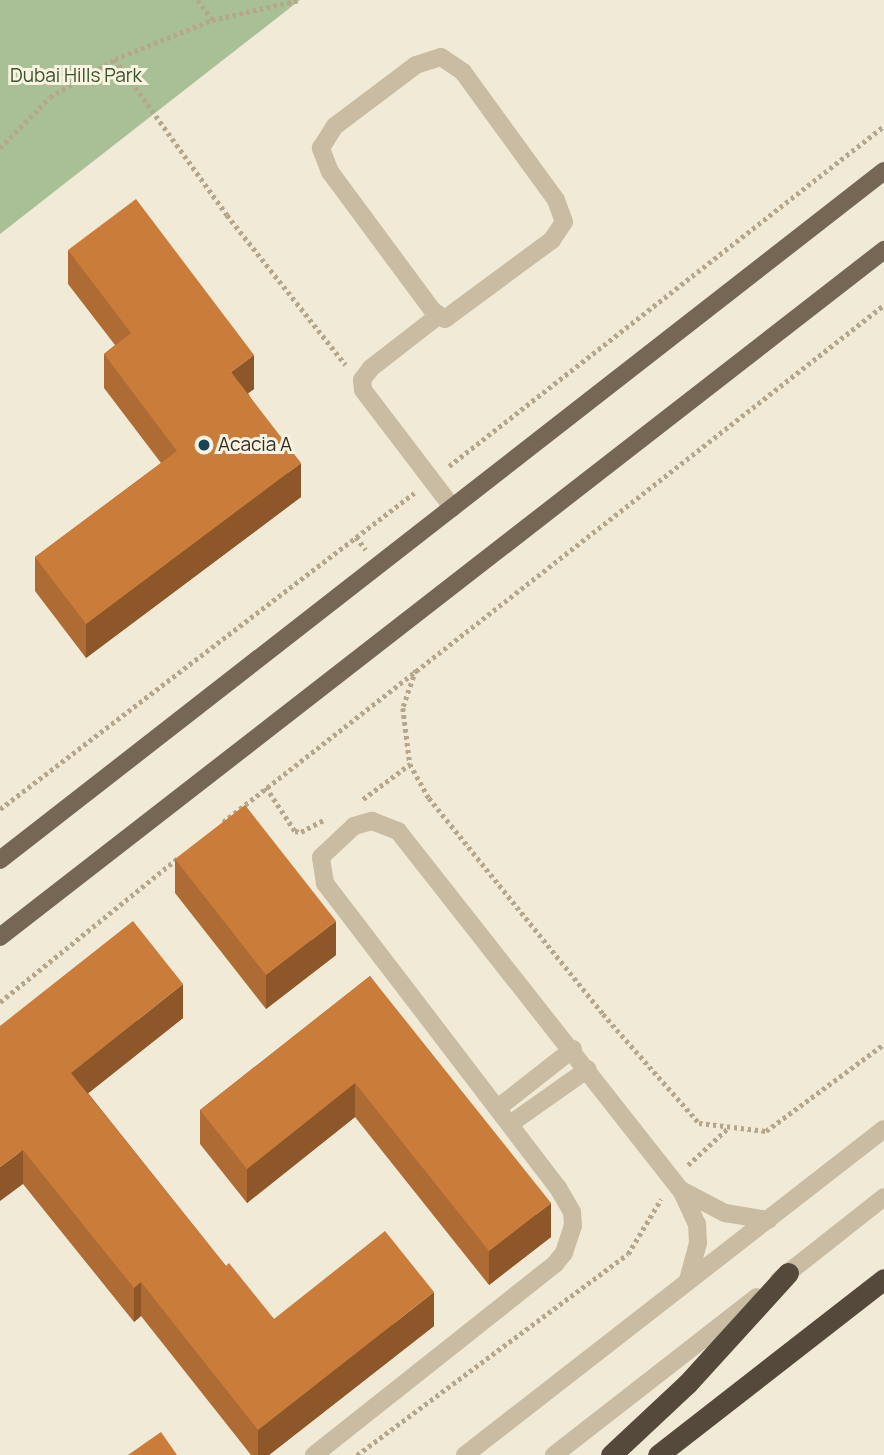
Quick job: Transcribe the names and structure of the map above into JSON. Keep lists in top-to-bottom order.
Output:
{
  "parks": ["Dubai Hills Park"],
  "places": ["Acacia A"]
}
